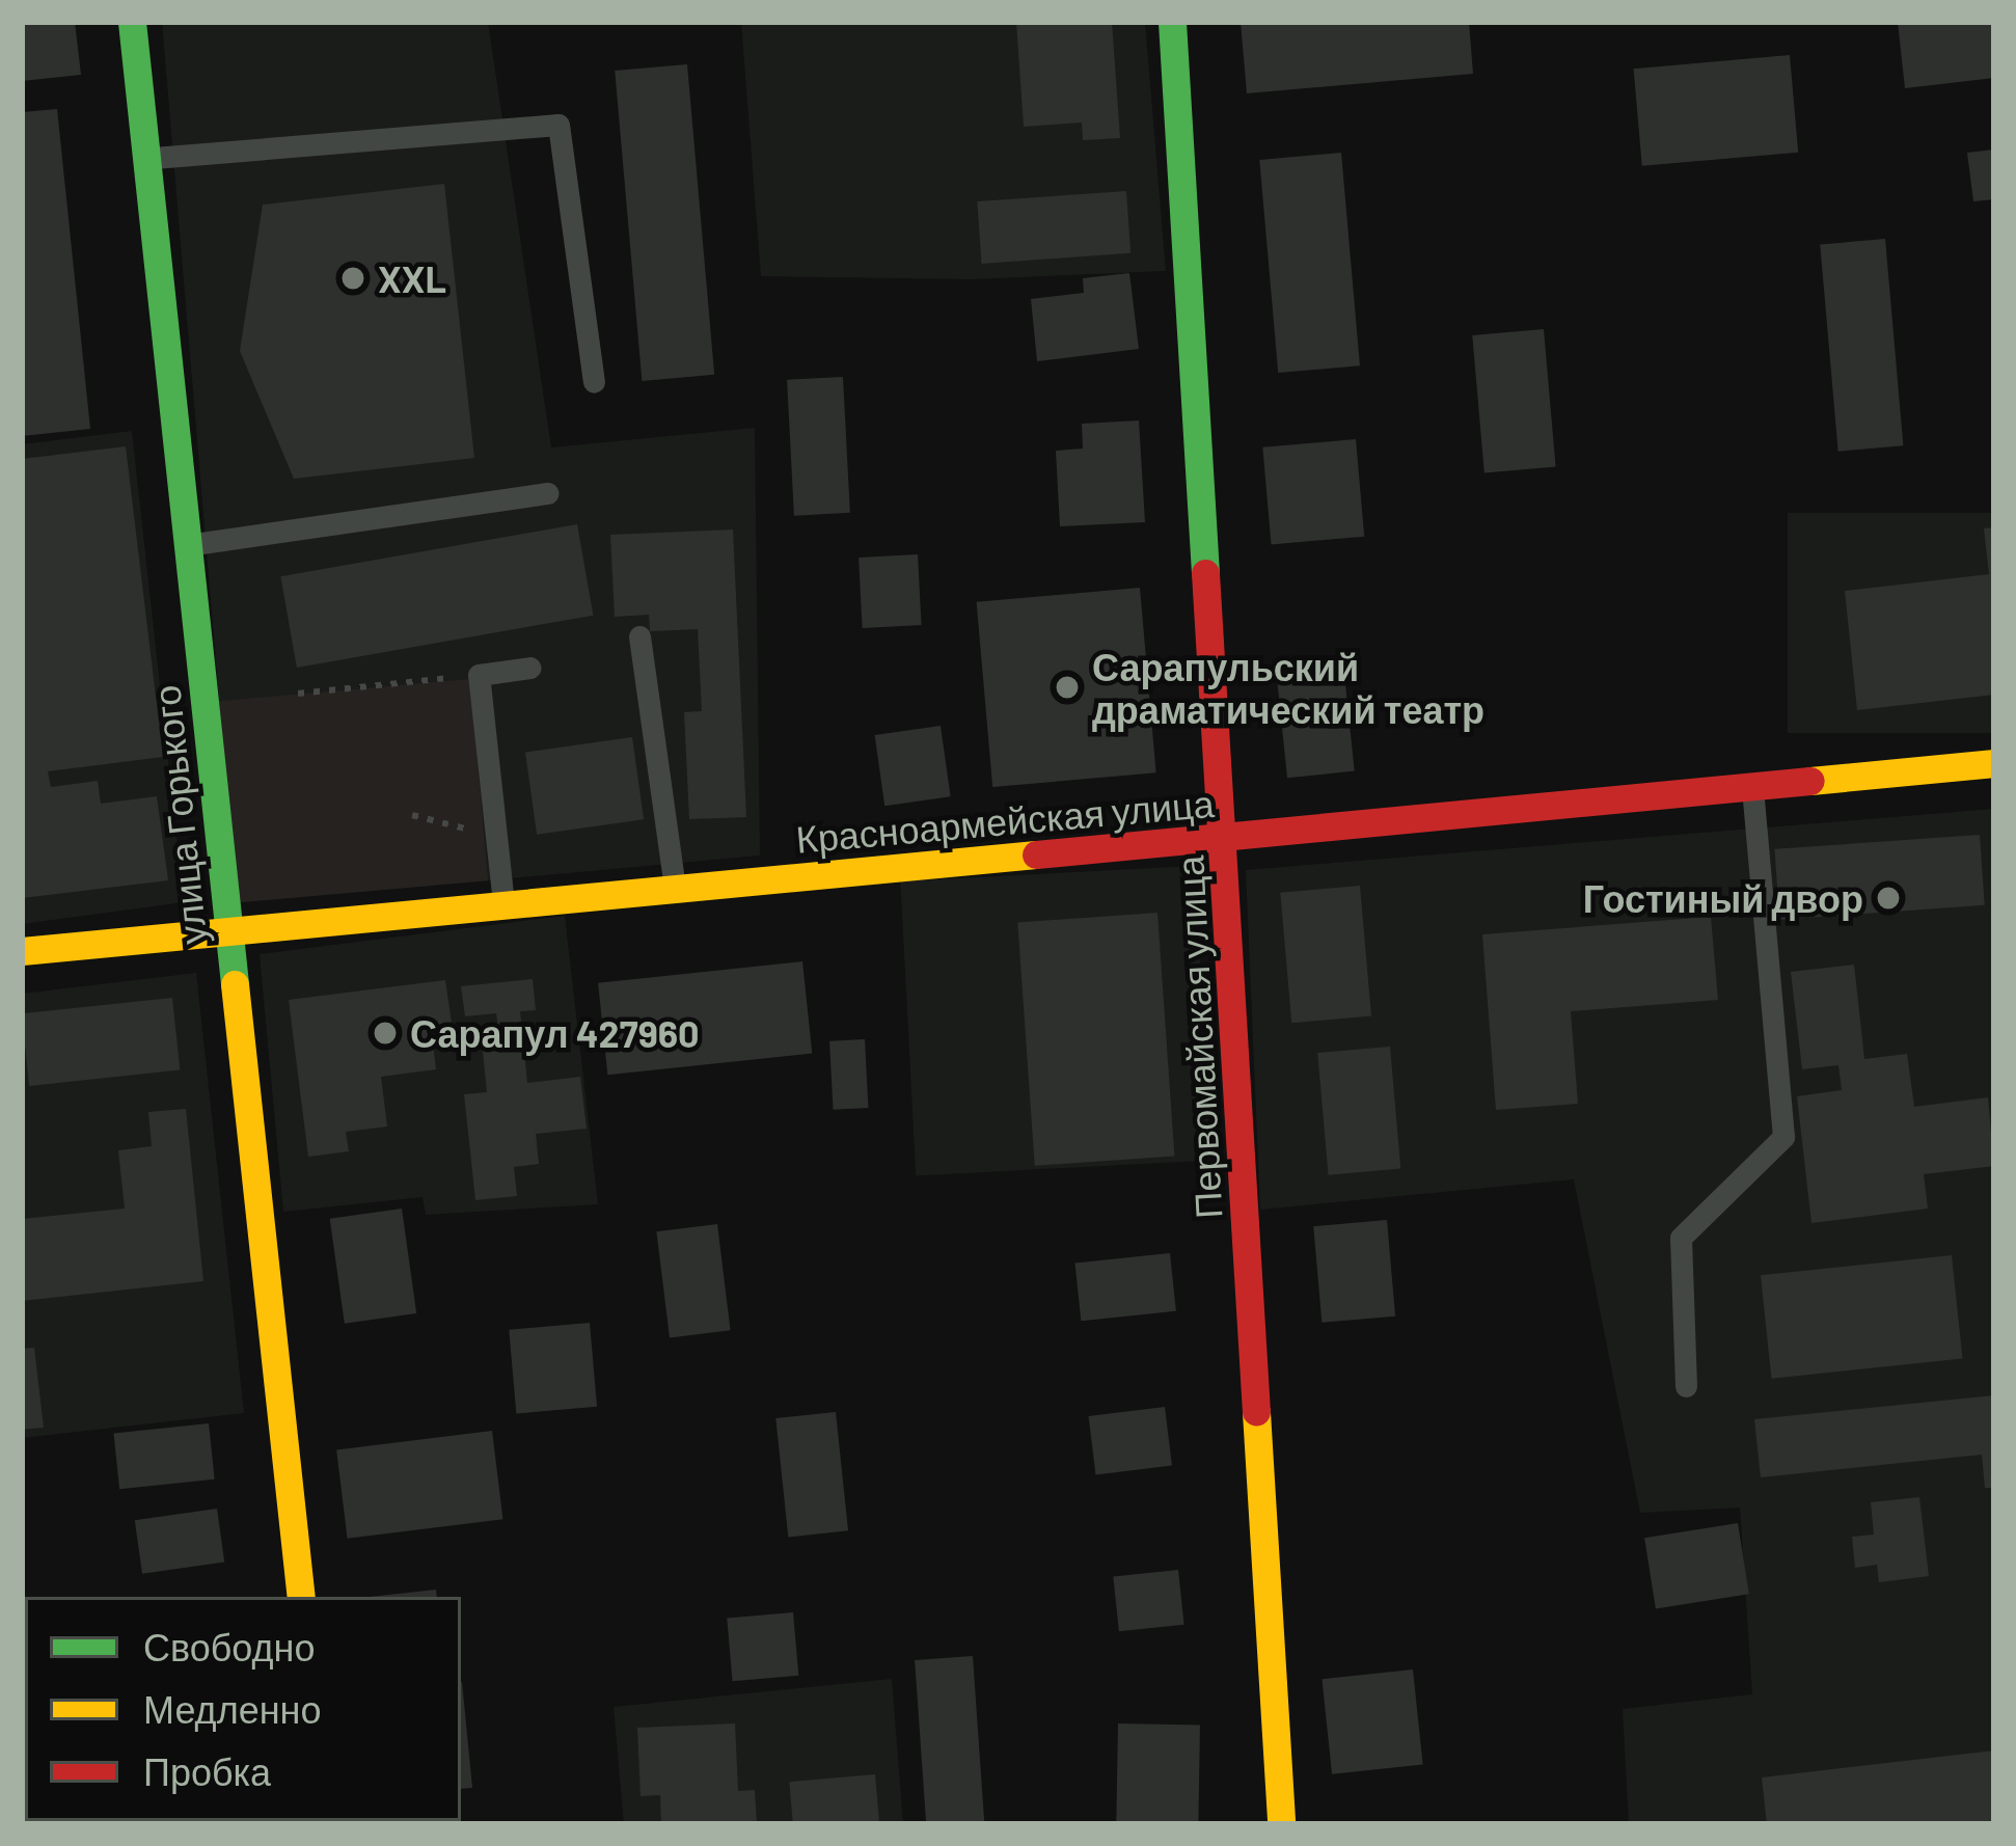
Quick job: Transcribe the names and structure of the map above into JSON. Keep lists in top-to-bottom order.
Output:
{
  "streets": {
    "street": ["улица Горького", "Красноармейская улица", "Первомайская улица"]
  },
  "crossings": [
    ["улица Горького", "Красноармейская улица"],
    ["Красноармейская улица", "Первомайская улица"]
  ],
  "places": [
    "XXL",
    "Сарапульский драматический театр",
    "Гостиный двор",
    "Сарапул 427960"
  ],
  "legend": ["Свободно", "Медленно", "Пробка"]
}
